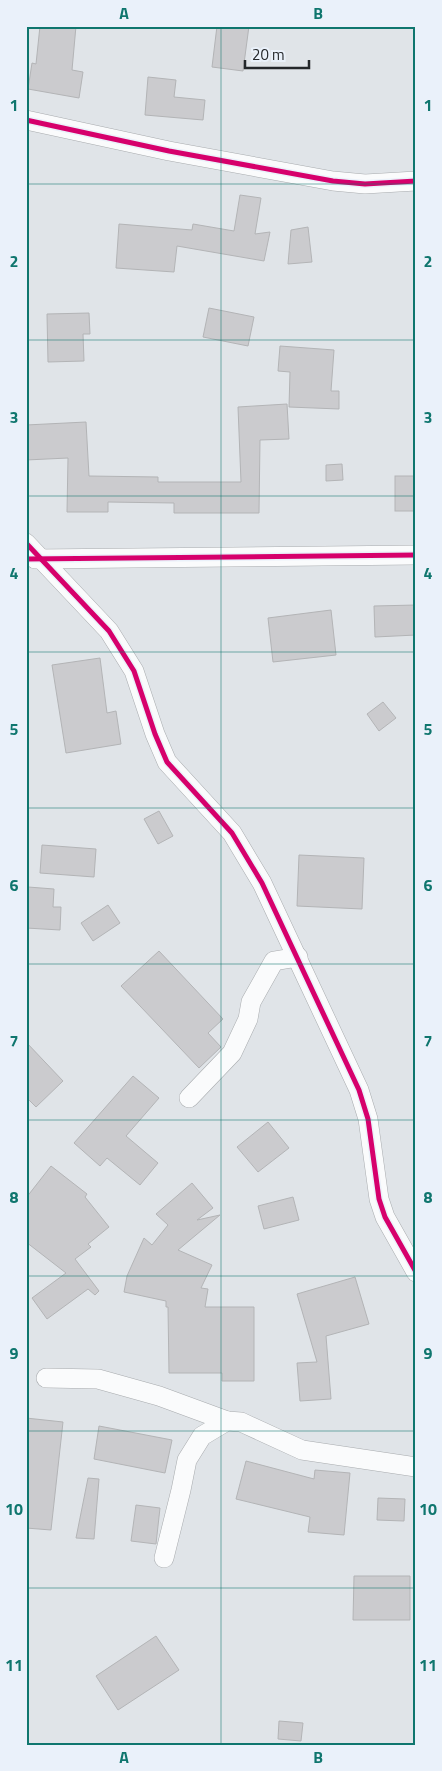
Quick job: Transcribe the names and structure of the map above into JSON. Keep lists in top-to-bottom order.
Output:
{
  "scale_bar": "20 m",
  "grid": {
    "columns": ["A", "B"],
    "rows": [
      "1",
      "2",
      "3",
      "4",
      "5",
      "6",
      "7",
      "8",
      "9",
      "10",
      "11"
    ]
  }
}
